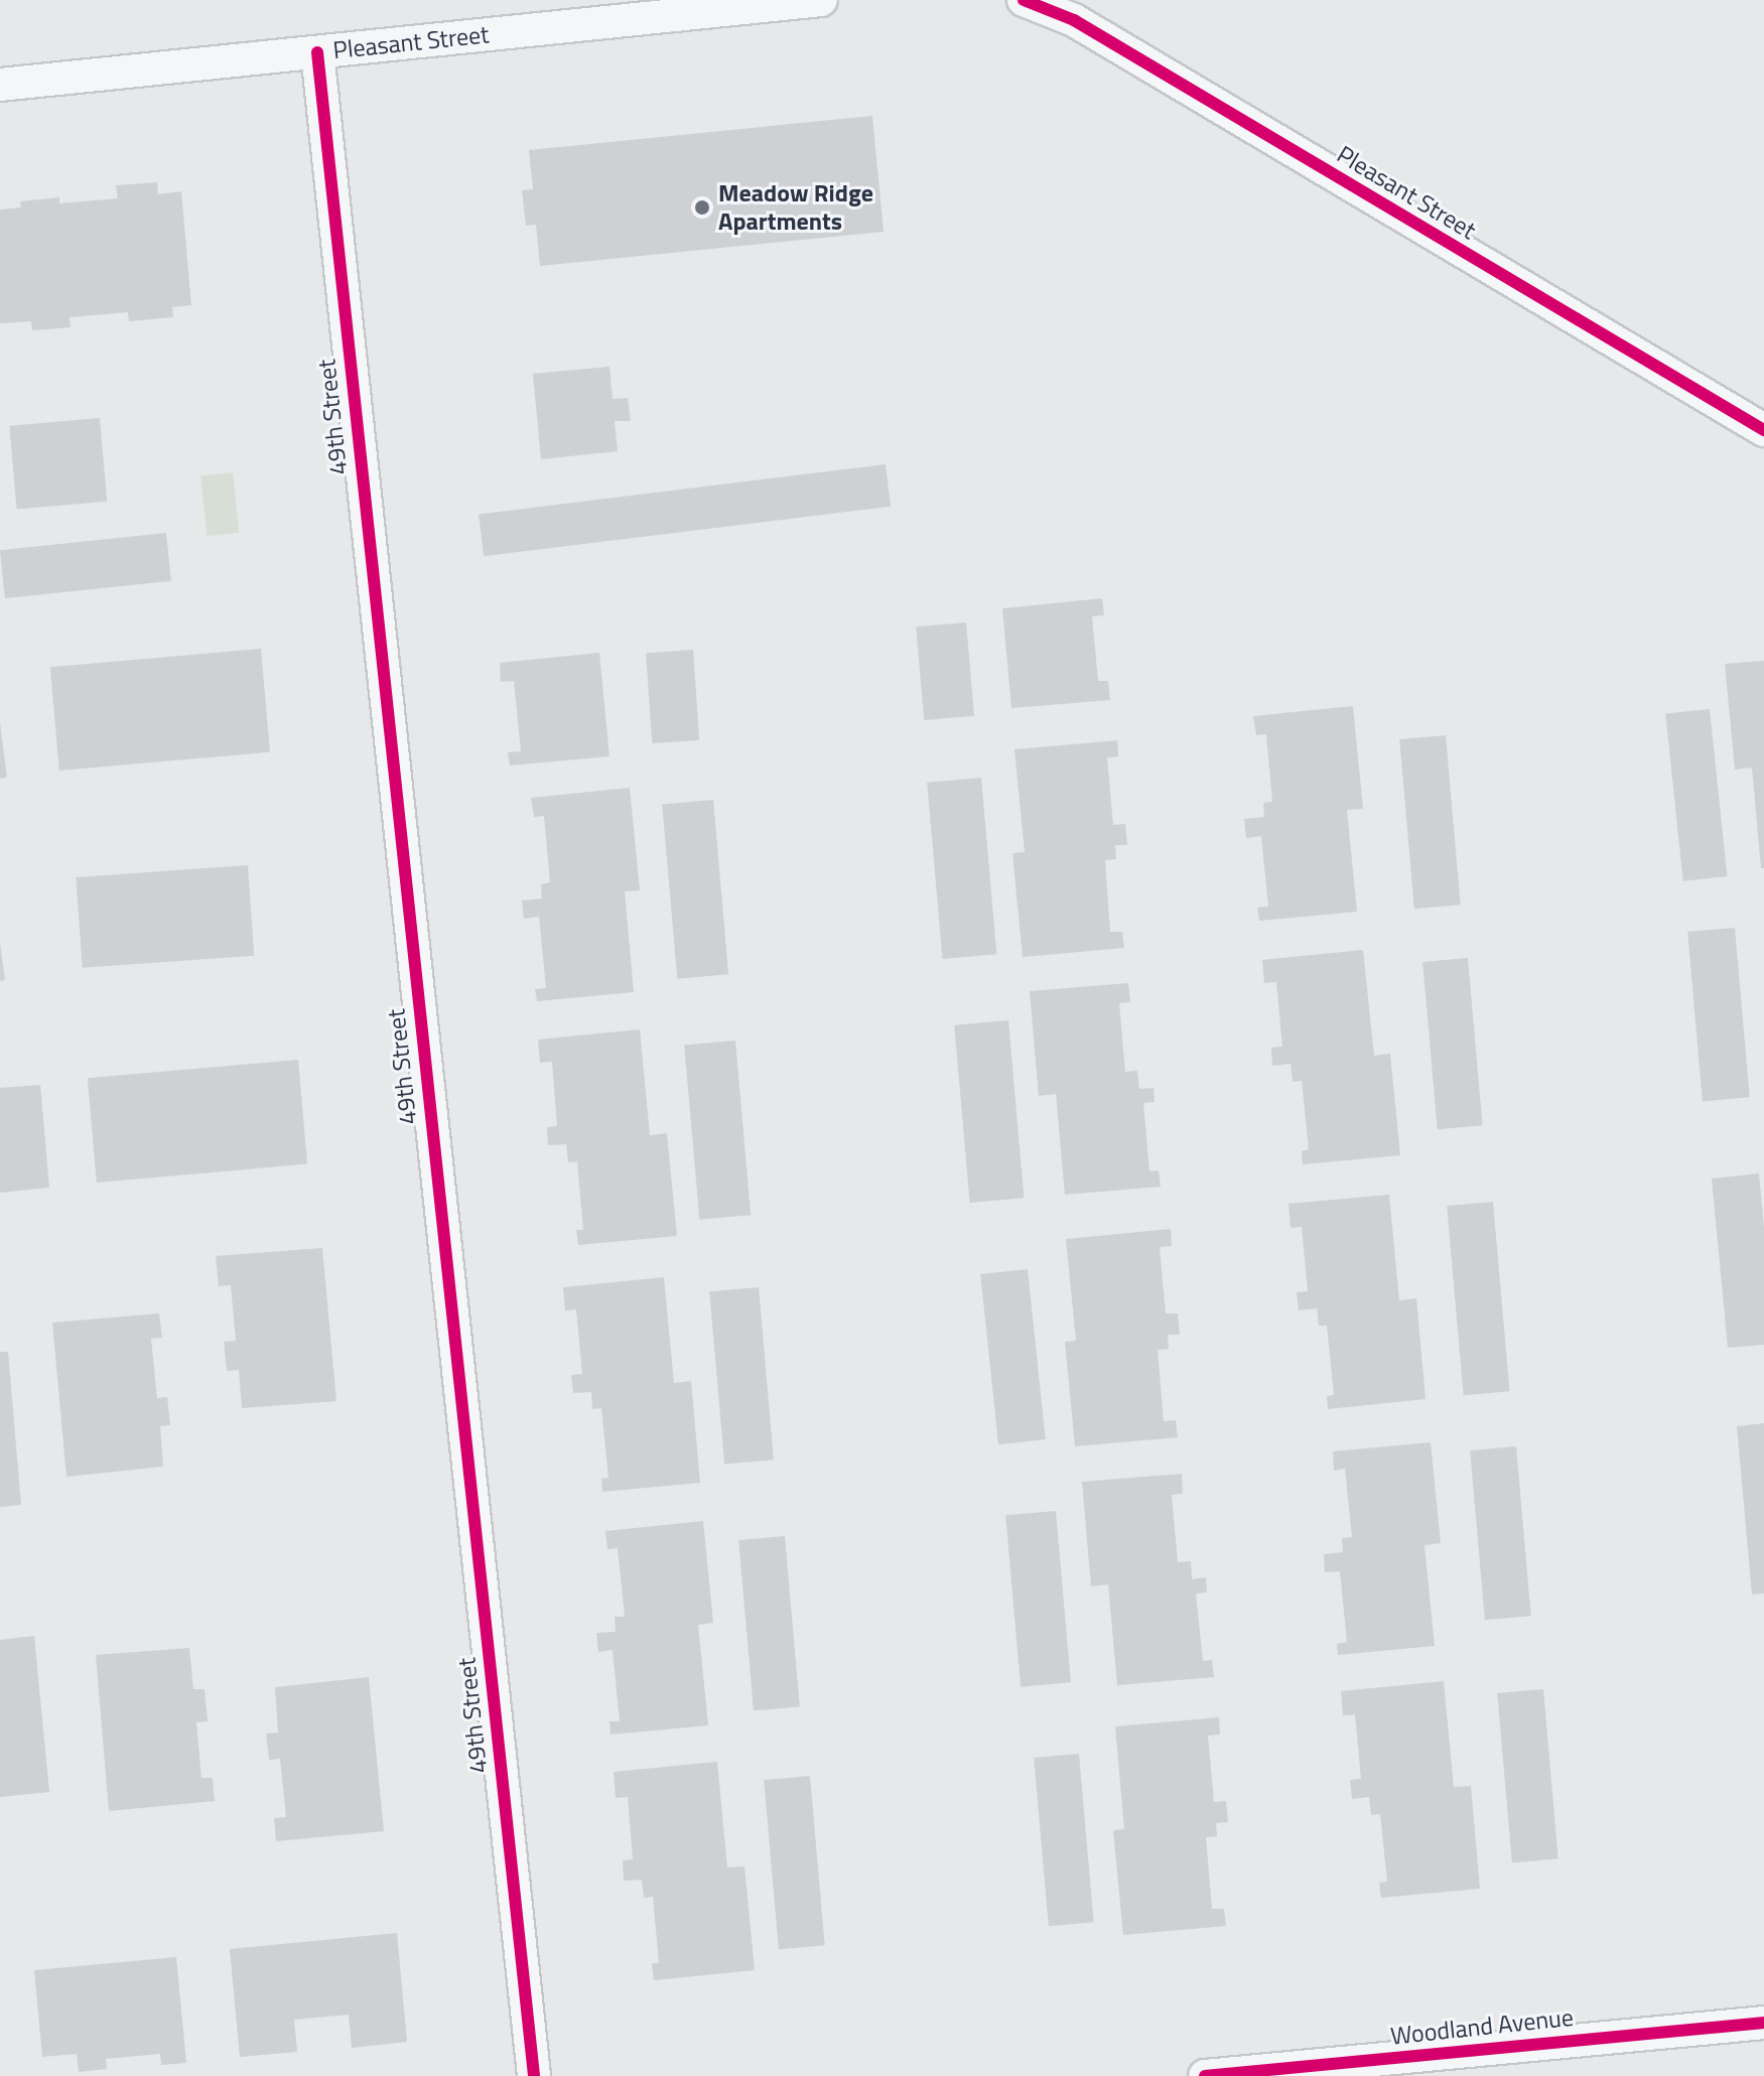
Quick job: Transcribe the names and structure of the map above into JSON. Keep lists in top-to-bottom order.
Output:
{
  "streets": {
    "street": ["Pleasant Street", "49th Street", "Woodland Avenue"]
  },
  "crossings": [
    ["Pleasant Street", "49th Street"]
  ],
  "places": ["Meadow Ridge Apartments"]
}
